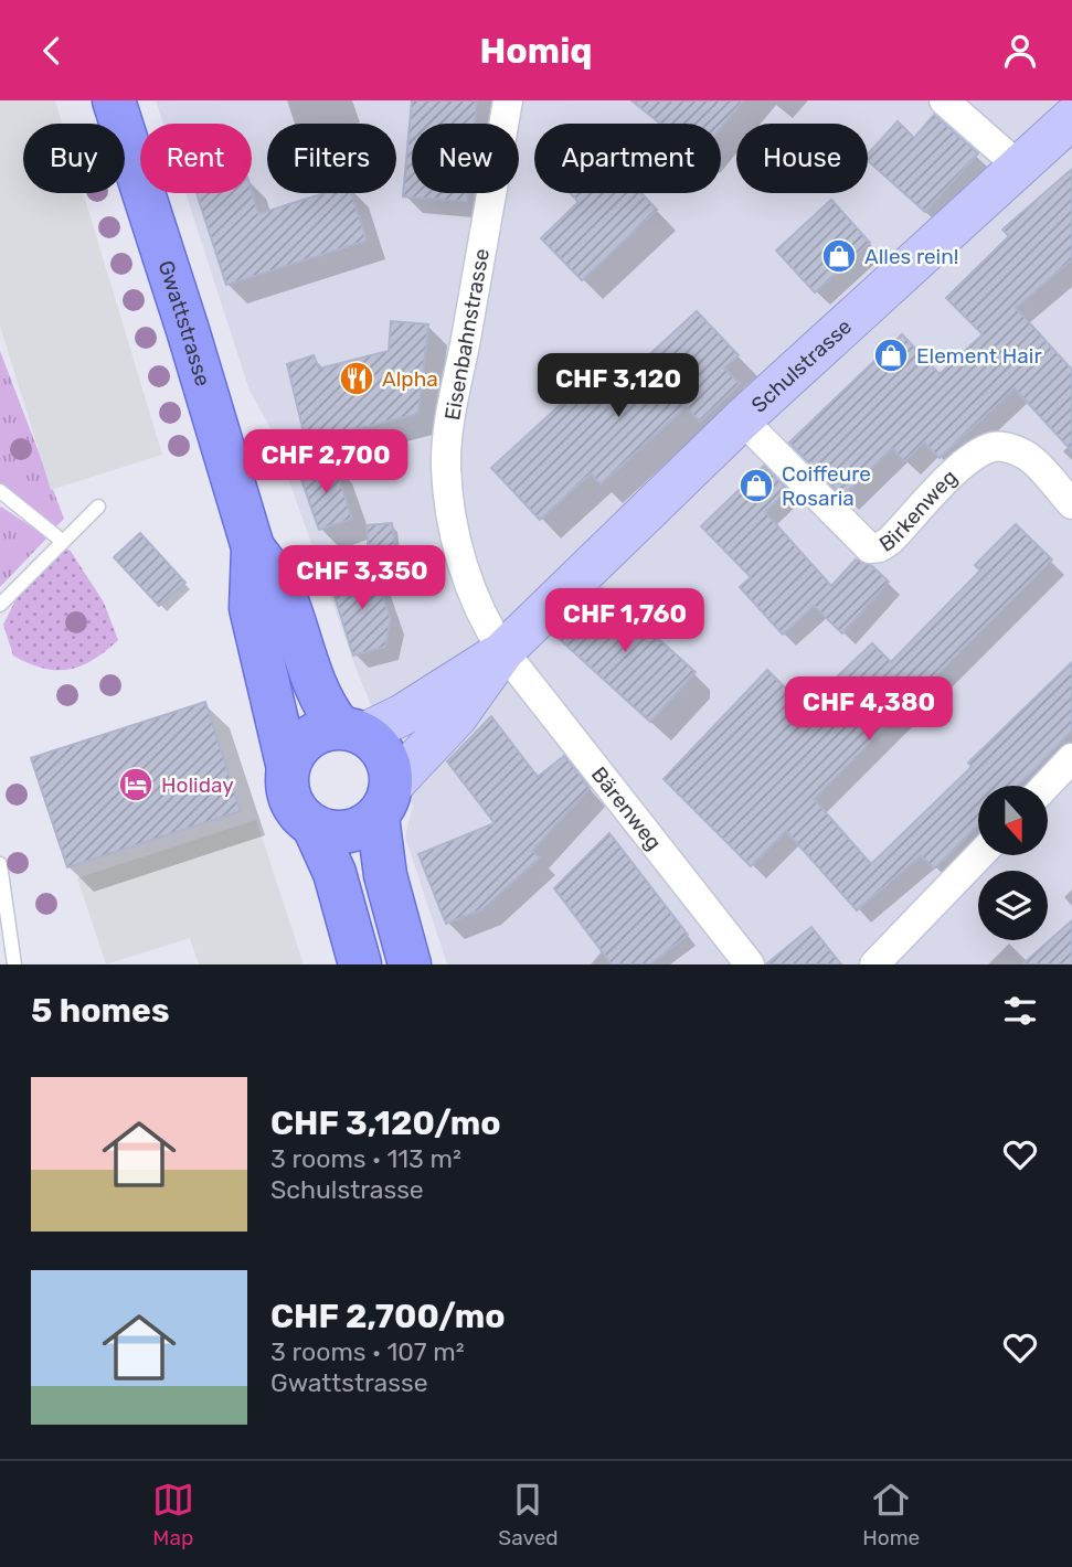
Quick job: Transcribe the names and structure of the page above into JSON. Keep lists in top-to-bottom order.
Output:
{
  "streets": {
    "main road": ["Gwattstrasse"],
    "street": [
      "Eisenbahnstrasse",
      "Schulstrasse",
      "Birkenweg",
      "Bärenweg"
    ]
  },
  "crossings": [
    ["Gwattstrasse", "Schulstrasse"],
    ["Eisenbahnstrasse", "Schulstrasse"],
    ["Eisenbahnstrasse", "Bärenweg"],
    ["Schulstrasse", "Birkenweg"],
    ["Schulstrasse", "Bärenweg"]
  ],
  "places": {
    "shop": ["Alles rein!", "Element Hair", "Coiffeure Rosaria"],
    "restaurant": ["Alpha"],
    "hotel": ["Holiday"]
  },
  "north": "bottom",
  "page": {
    "header": "Homiq",
    "chip": [
      "Buy",
      "Rent",
      "Filters",
      "New",
      "Apartment",
      "House"
    ],
    "price": [
      "CHF 3,120",
      "CHF 2,700",
      "CHF 3,350",
      "CHF 1,760",
      "CHF 4,380"
    ],
    "heading": "5 homes",
    "list": [
      {
        "name": "CHF 3,120/mo",
        "note": "3 rooms · 113 m² · Schulstrasse"
      },
      {
        "name": "CHF 2,700/mo",
        "note": "3 rooms · 107 m² · Gwattstrasse"
      }
    ],
    "tabs": ["Map", "Saved", "Home"]
  }
}
